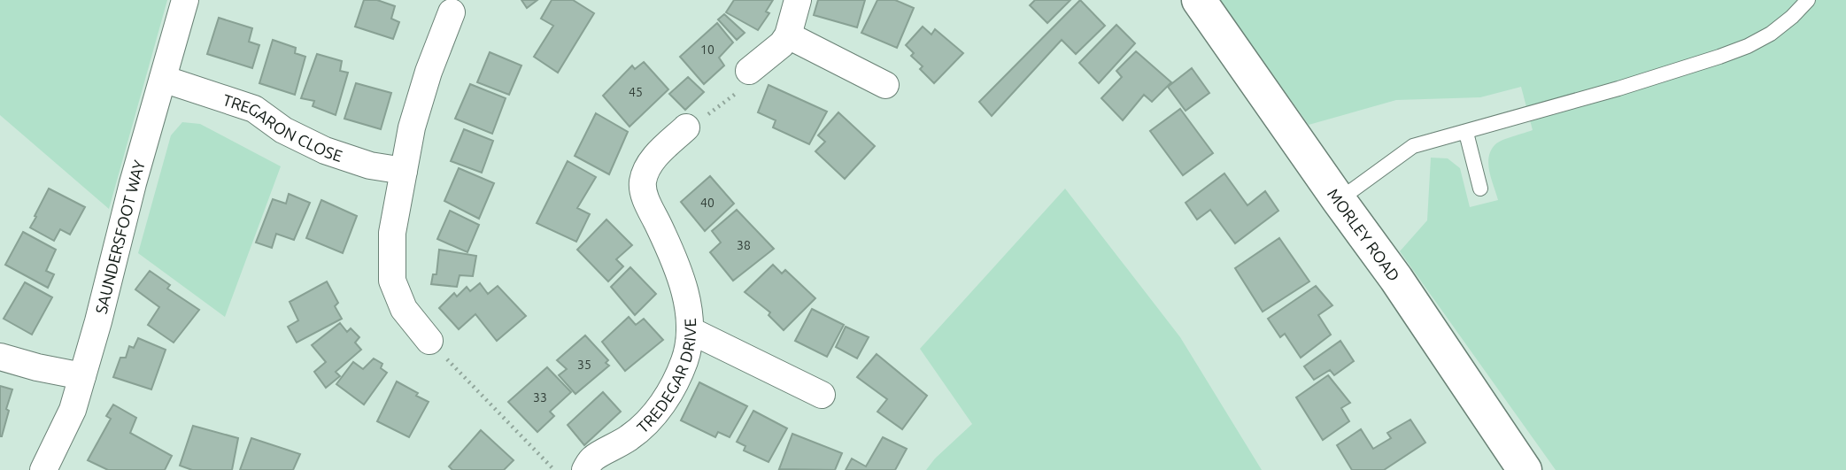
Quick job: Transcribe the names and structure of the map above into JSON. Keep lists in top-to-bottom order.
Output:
{
  "streets": {
    "street": [
      "TREGARON CLOSE",
      "MORLEY ROAD",
      "SAUNDERSFOOT WAY",
      "TREDEGAR DRIVE"
    ]
  },
  "crossings": [
    ["TREGARON CLOSE", "SAUNDERSFOOT WAY"]
  ],
  "house_numbers": [
    "10",
    "45",
    "40",
    "38",
    "35",
    "33"
  ]
}
